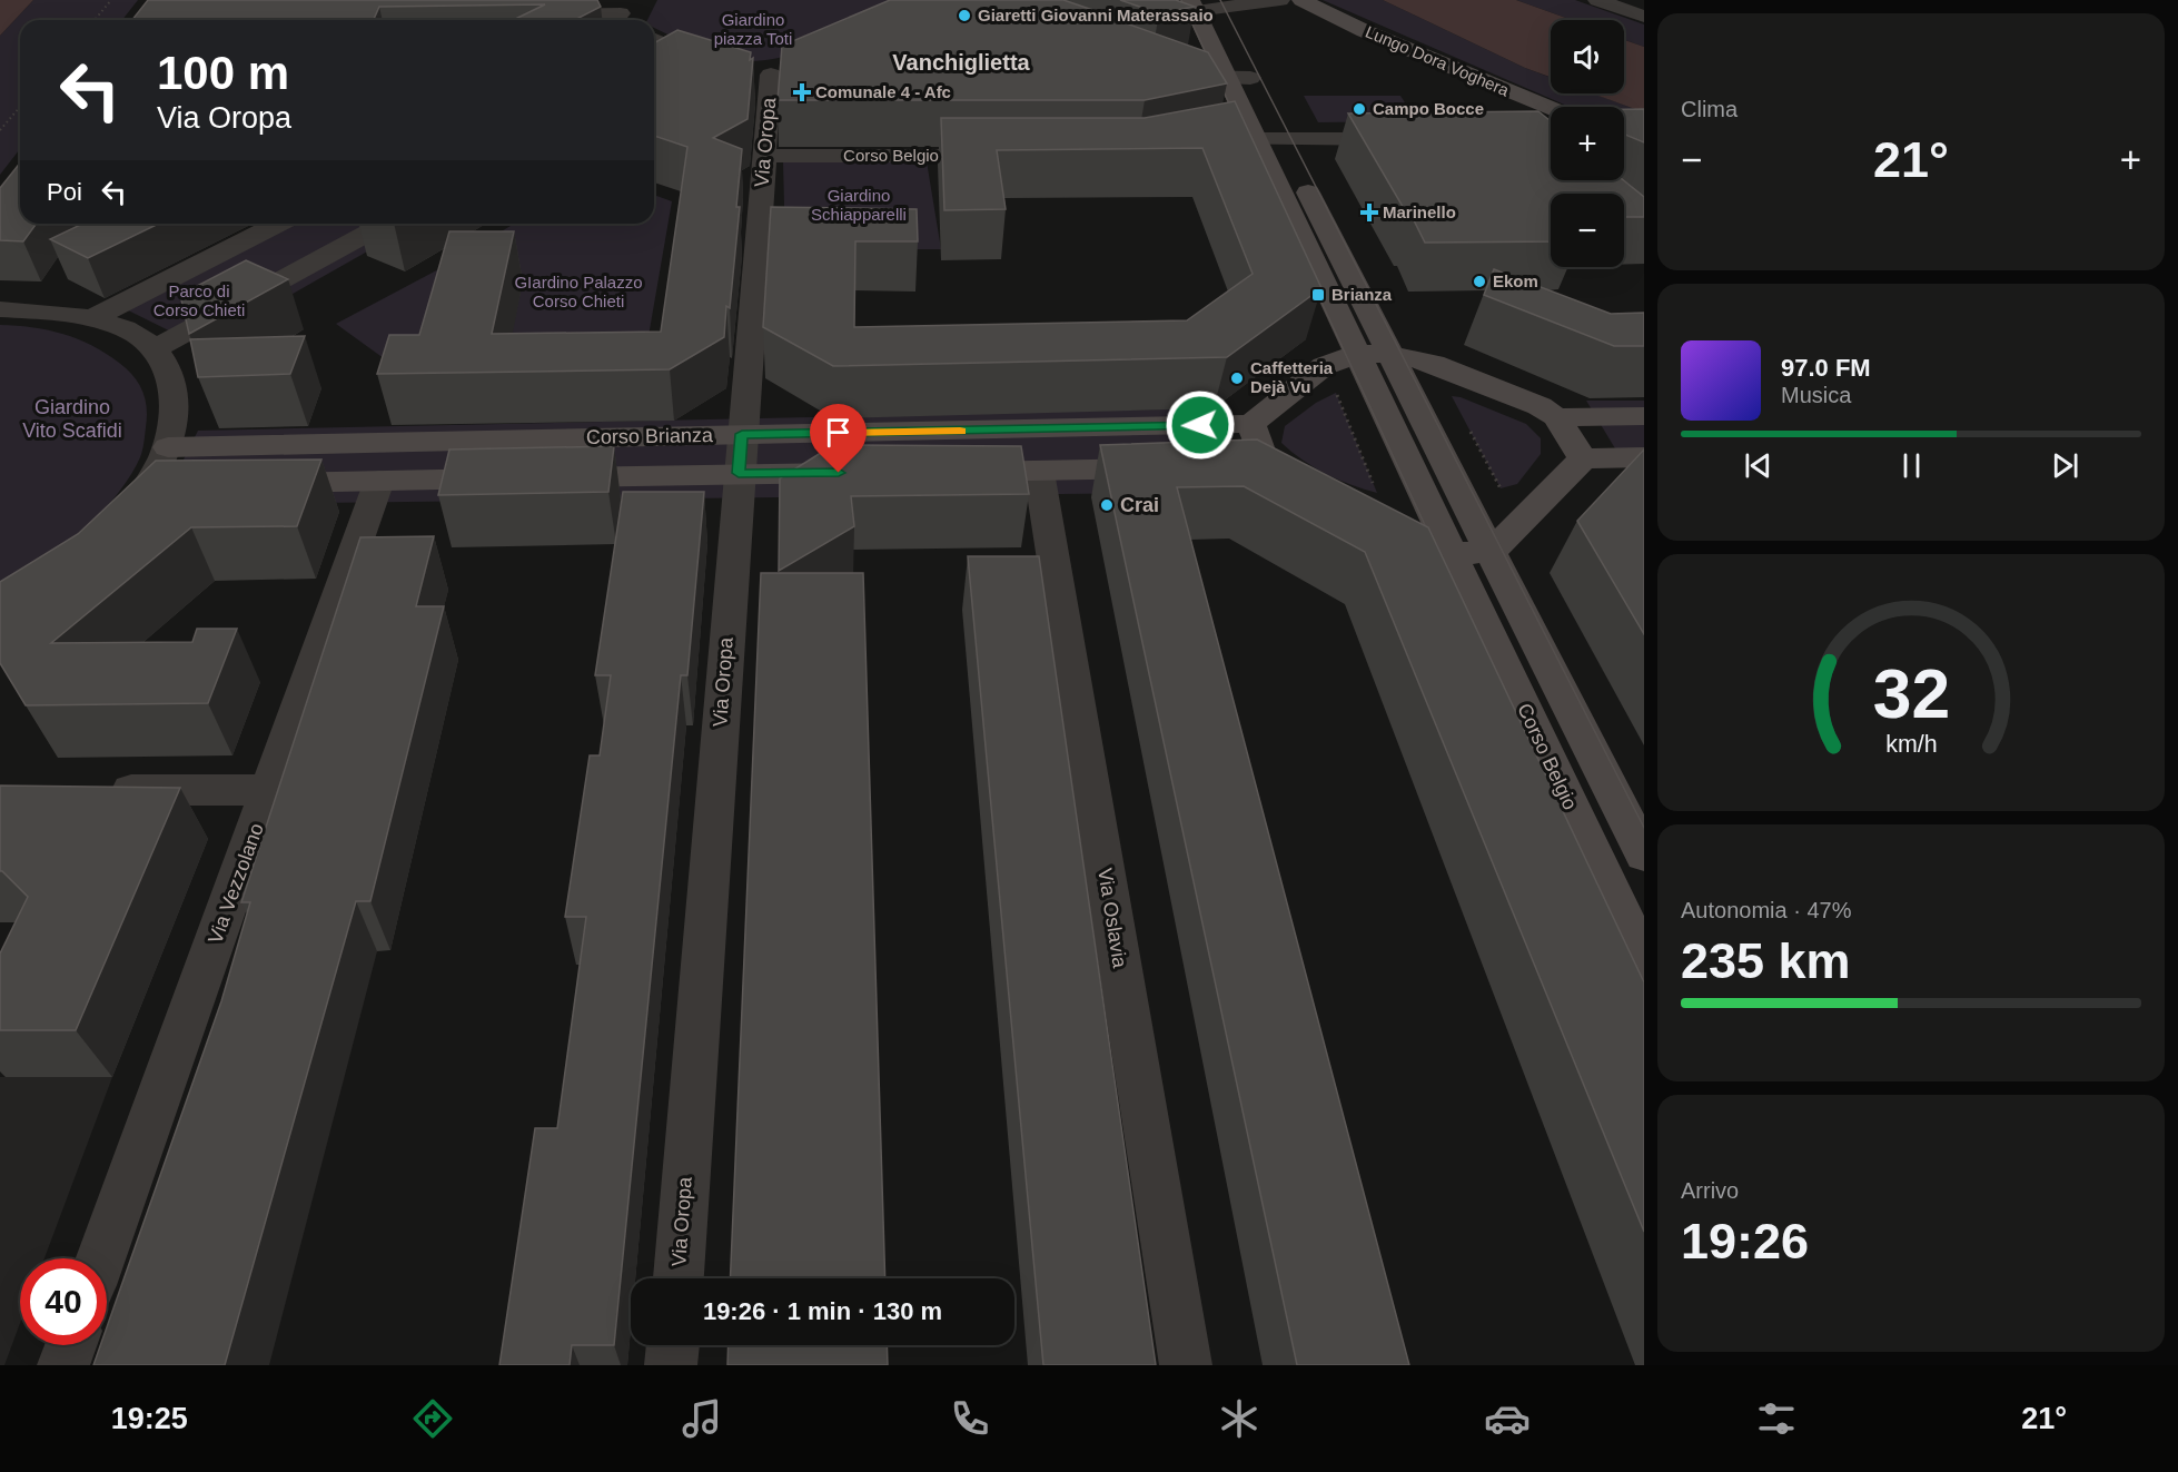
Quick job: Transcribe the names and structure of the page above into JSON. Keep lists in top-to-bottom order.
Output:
{
  "streets": {
    "street": [
      "Lungo Dora Voghera",
      "Via Oropa",
      "Corso Belgio",
      "Corso Brianza",
      "Via Vezzolano",
      "Via Oslavia"
    ]
  },
  "crossings": [
    ["Via Oropa", "Corso Belgio"],
    ["Via Oropa", "Corso Brianza"],
    ["Corso Brianza", "Via Vezzolano"]
  ],
  "districts": ["Vanchiglietta"],
  "parks": [
    "Giardino piazza Toti",
    "Giardino Schiapparelli",
    "GIardino Palazzo Corso Chieti",
    "Parco di Corso Chieti",
    "Giardino Vito Scafidi"
  ],
  "places": {
    "other": [
      "Giaretti Giovanni Materassaio",
      "Campo Bocce",
      "Ekom",
      "Caffetteria Dejà Vu",
      "Crai"
    ],
    "health": ["Comunale 4 - Afc", "Marinello"],
    "transit": ["Brianza"]
  },
  "page": {
    "tile": [
      "Clima",
      ["Autonomia · 47%", "235 km"],
      ["Arrivo", "19:26"]
    ],
    "map_buttons": ["+", "−"],
    "turn": ["100 m", "Via Oropa"],
    "heat": ["−", "21°", "+"],
    "then": "Poi",
    "song": ["97.0 FM", "Musica"],
    "limit": "40",
    "trip": "19:26 · 1 min · 130 m",
    "tabs": ["19:25", "21°"],
    "gauge": ["32", "km/h"]
  }
}
